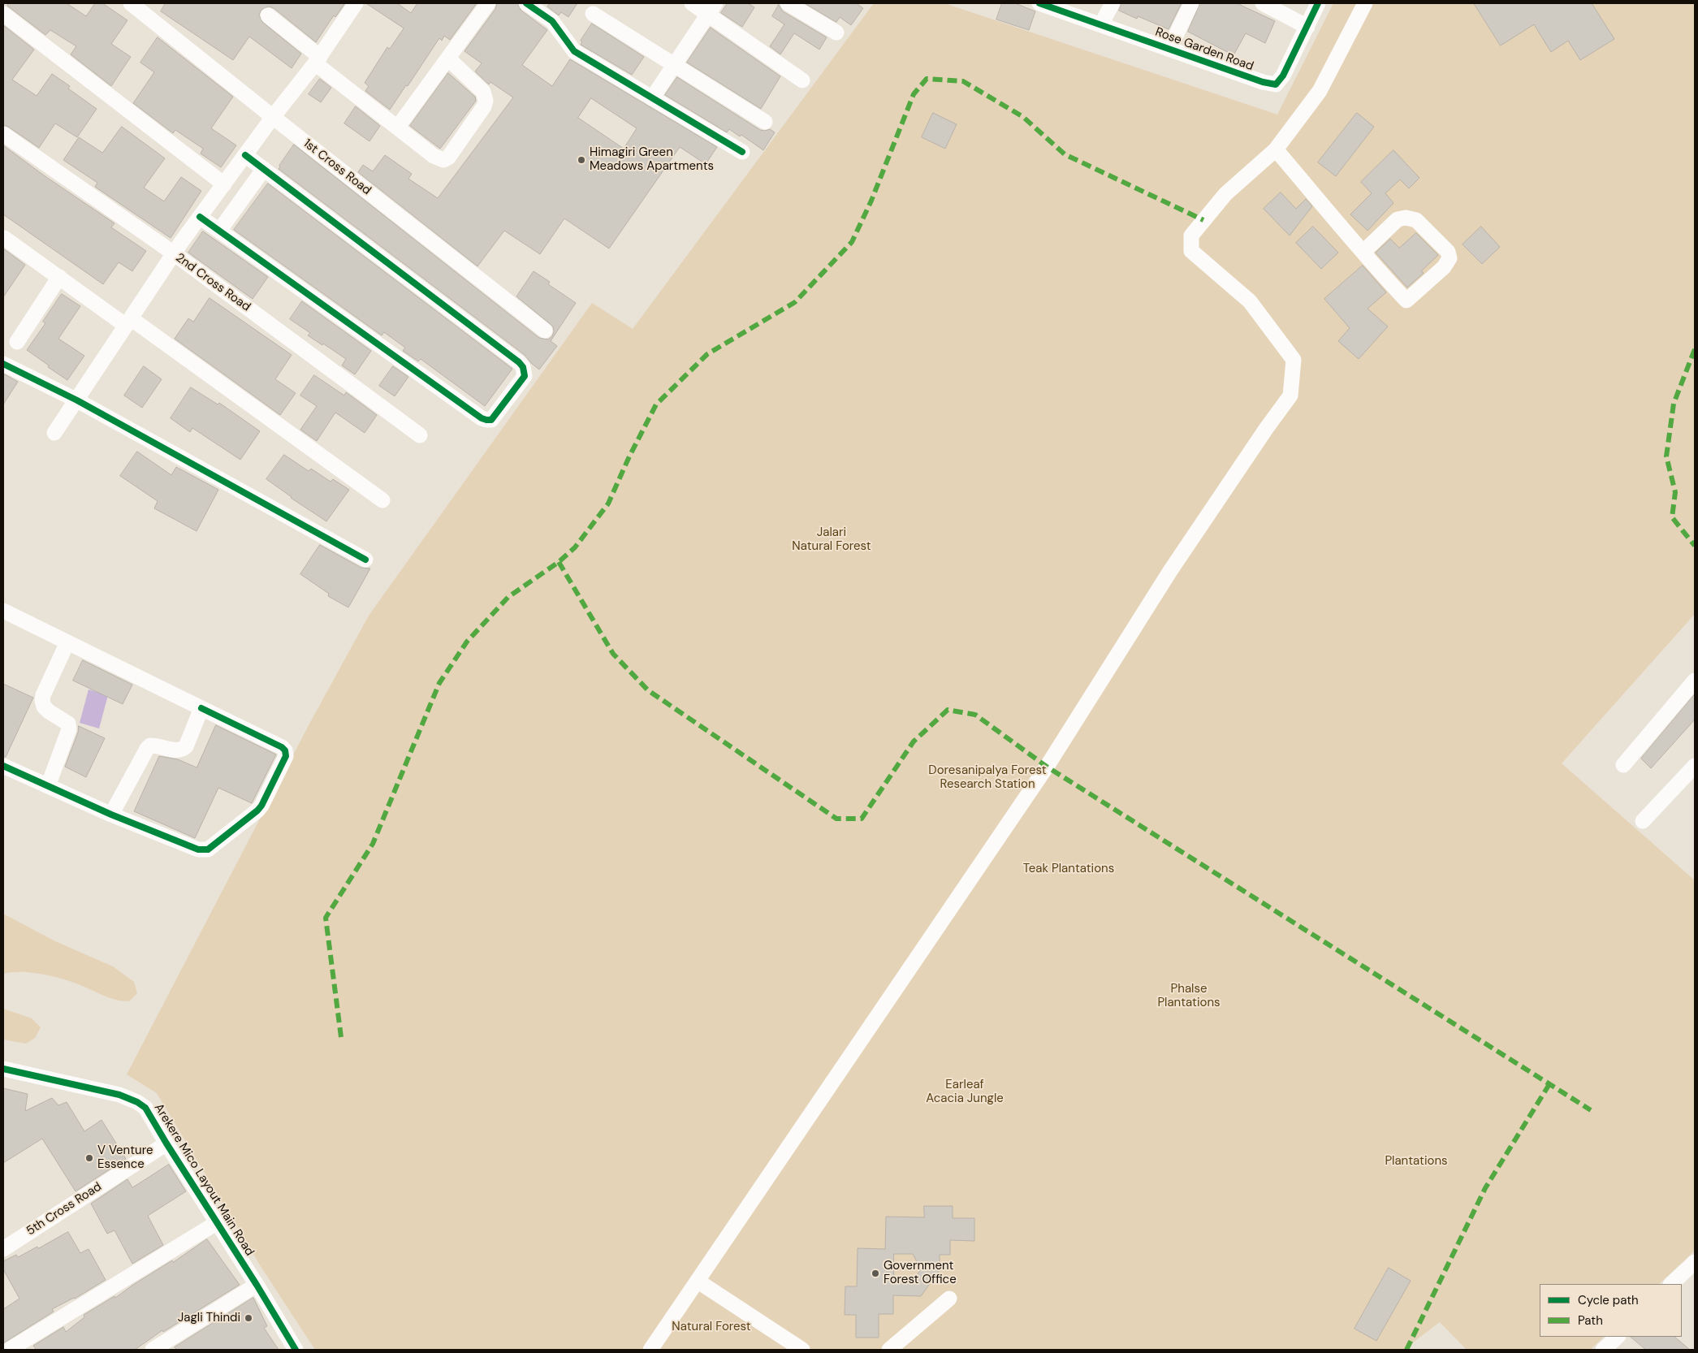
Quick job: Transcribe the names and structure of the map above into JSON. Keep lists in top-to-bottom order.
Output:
{
  "streets": {
    "street": [
      "Rose Garden Road",
      "1st Cross Road",
      "2nd Cross Road",
      "Arekere Mico Layout Main Road",
      "5th Cross Road"
    ]
  },
  "crossings": [
    ["Arekere Mico Layout Main Road", "5th Cross Road"]
  ],
  "parks": [
    "Jalari Natural Forest",
    "Doresanipalya Forest Research Station",
    "Teak Plantations",
    "Phalse Plantations",
    "Earleaf Acacia Jungle",
    "Plantations",
    "Natural Forest"
  ],
  "places": [
    "Himagiri Green Meadows Apartments",
    "V Venture Essence",
    "Government Forest Office",
    "Jagli Thindi"
  ],
  "legend": ["Cycle path", "Path"]
}
